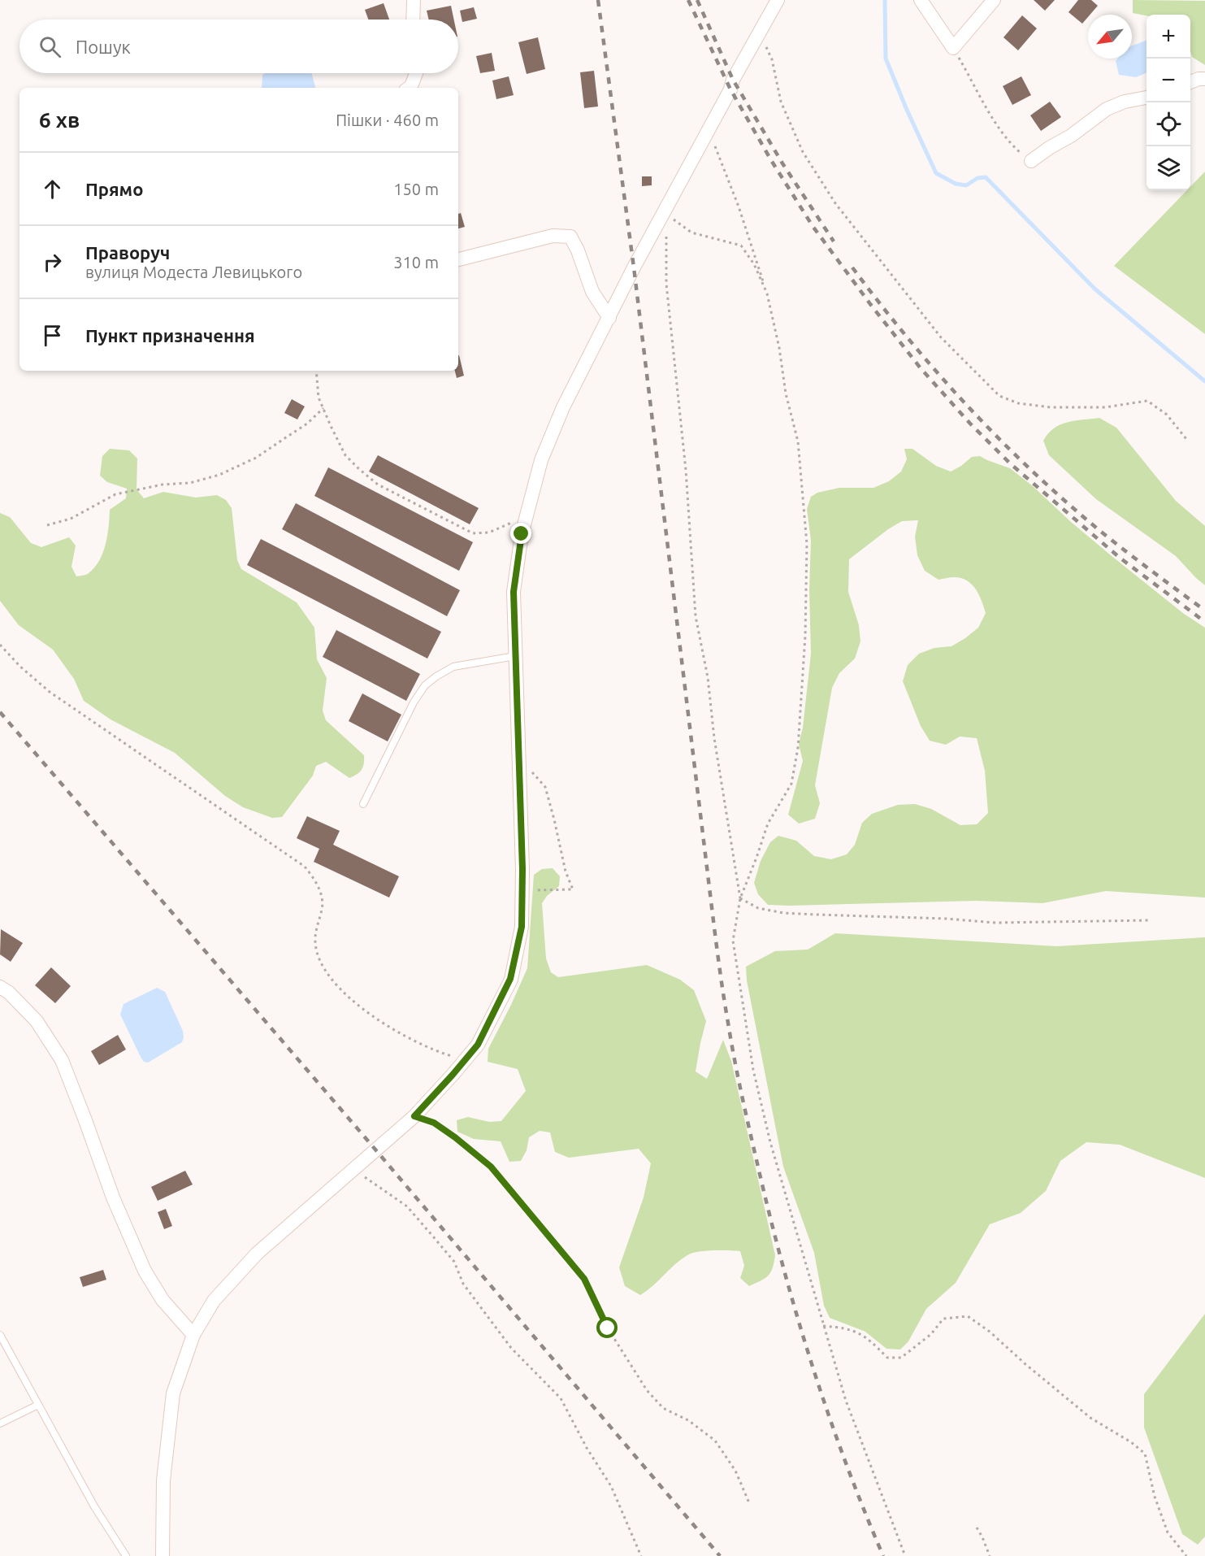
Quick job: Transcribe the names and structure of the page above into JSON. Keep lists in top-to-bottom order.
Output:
{
  "north": "bottom left",
  "page": {
    "map_buttons": ["+", "−"],
    "search": "Пошук",
    "heading": ["6 хв", "Пішки · 460 m"],
    "list": [
      ["Прямо", "150 m"],
      ["Праворуч", "вулиця Модеста Левицького", "310 m"],
      "Пункт призначення"
    ]
  }
}
